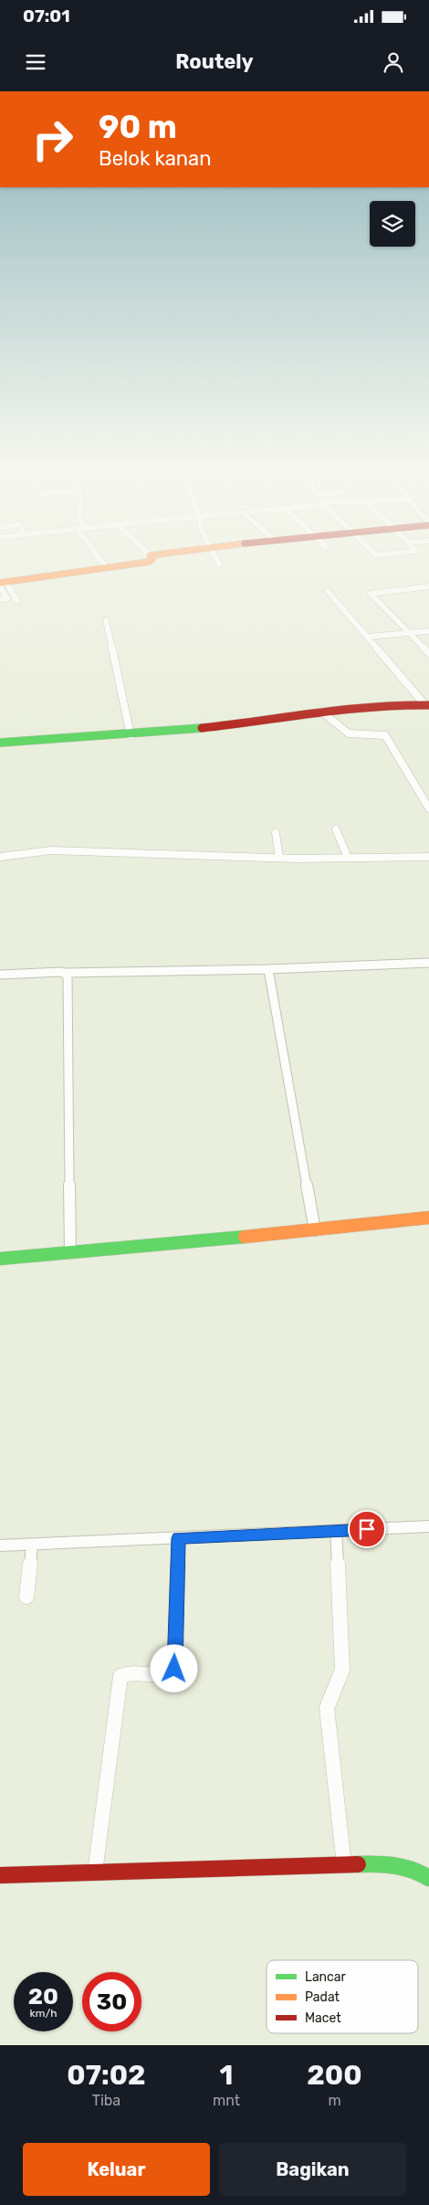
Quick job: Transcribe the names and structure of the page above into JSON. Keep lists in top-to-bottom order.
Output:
{
  "legend": ["Lancar", "Padat", "Macet"],
  "page": {
    "status": "07:01",
    "header": "Routely",
    "turn": ["90 m", "Belok kanan"],
    "speed": "20 km/h",
    "limit": "30",
    "eta": [
      "07:02",
      "Tiba",
      "1",
      "mnt",
      "200",
      "m"
    ],
    "buttons": ["Keluar", "Bagikan"]
  }
}
